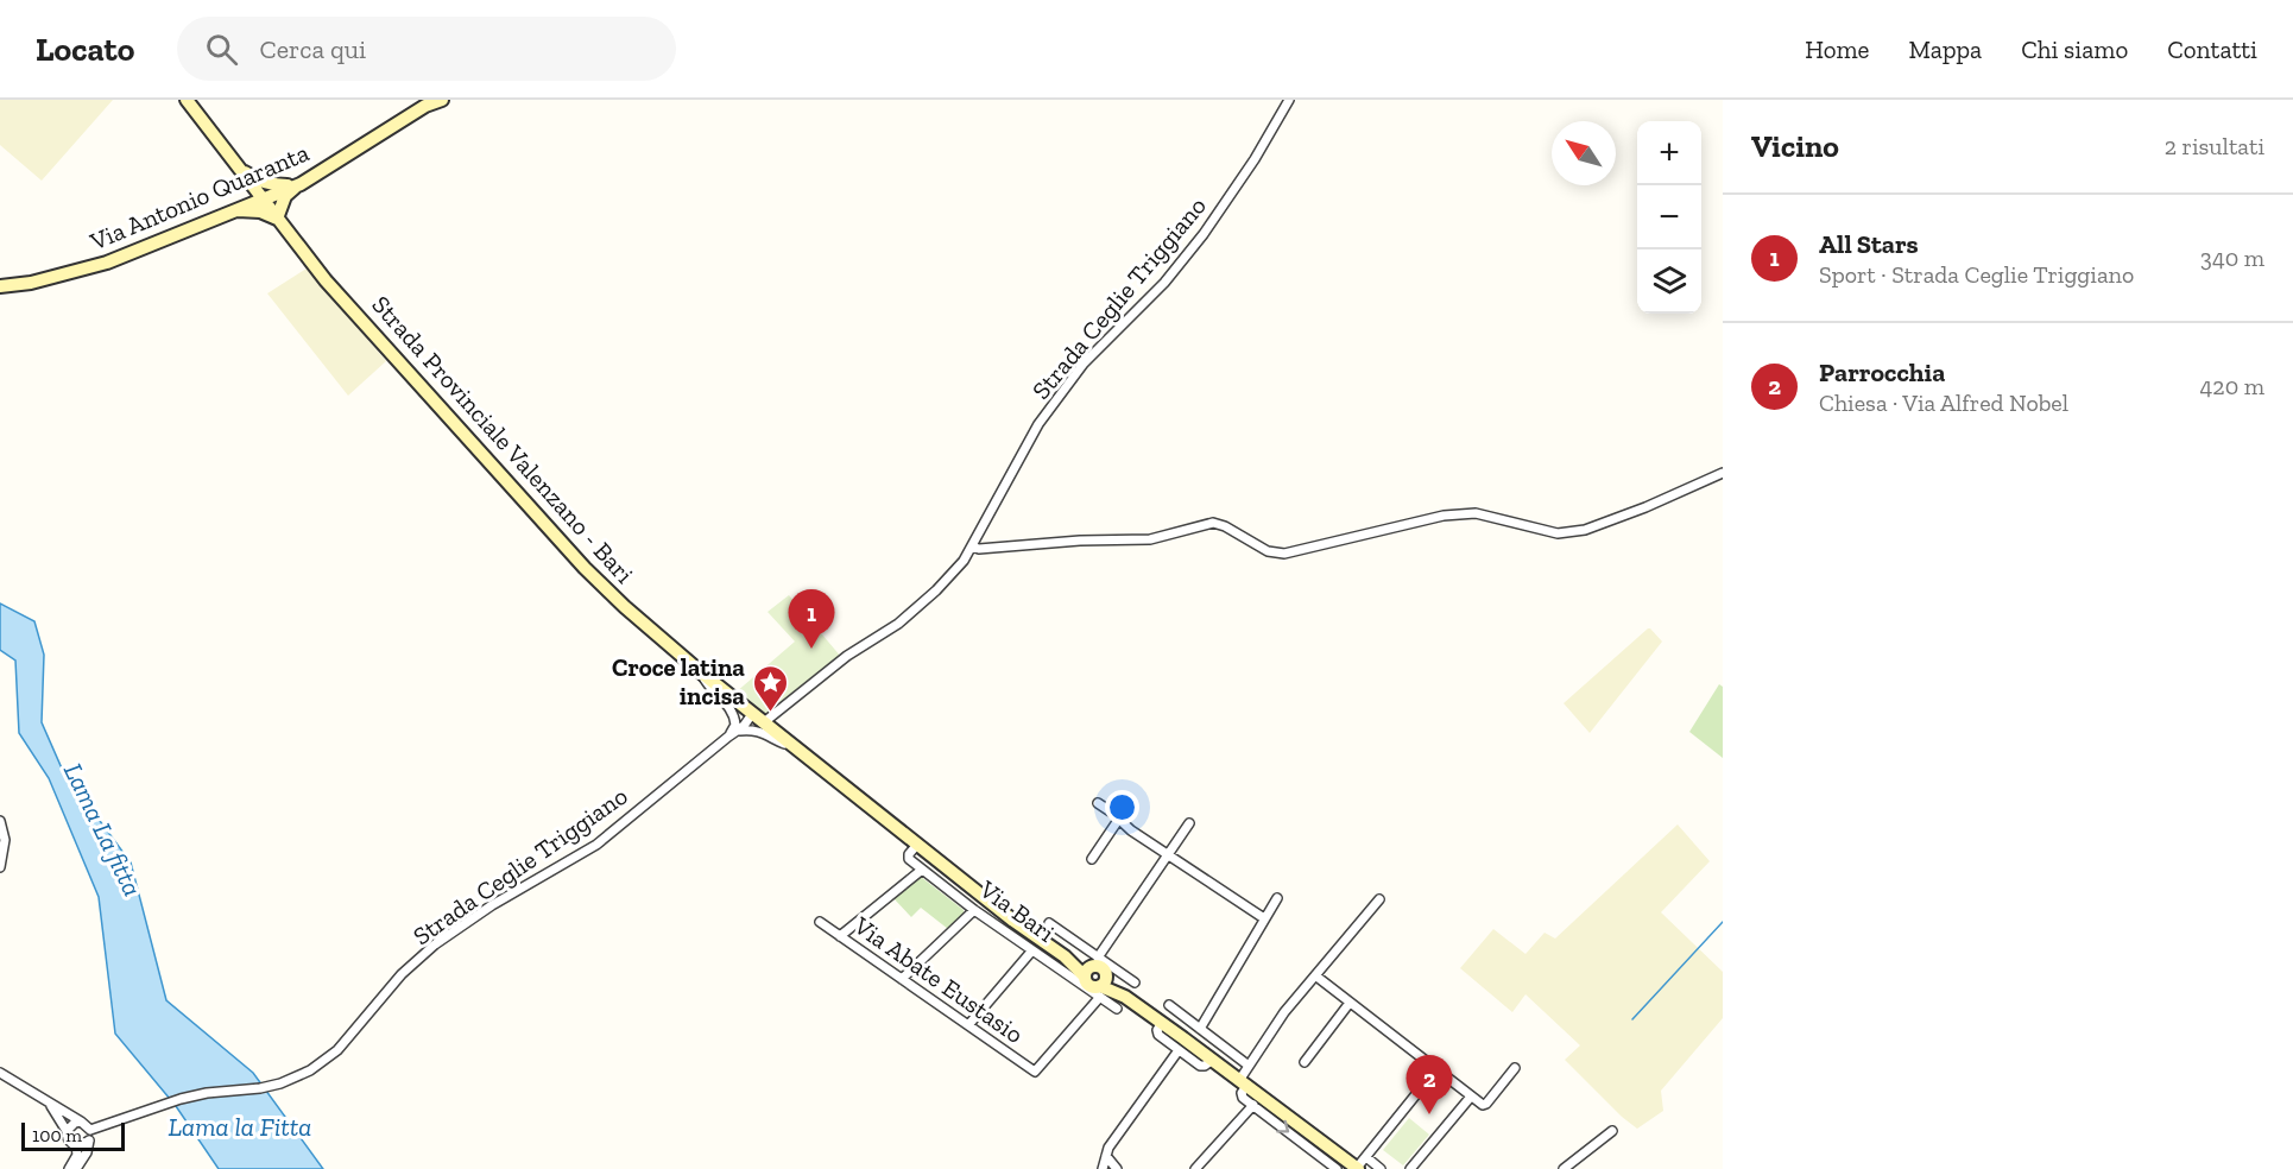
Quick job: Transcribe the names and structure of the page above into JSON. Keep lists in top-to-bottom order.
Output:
{
  "streets": {
    "main road": ["Via Antonio Quaranta", "Strada Provinciale Valenzano - Bari", "Via Bari"],
    "street": ["Strada Ceglie Triggiano", "Via Abate Eustasio"]
  },
  "crossings": [
    ["Via Antonio Quaranta", "Strada Provinciale Valenzano - Bari"],
    ["Strada Ceglie Triggiano", "Strada Provinciale Valenzano - Bari"],
    ["Strada Provinciale Valenzano - Bari", "Via Bari"],
    ["Via Bari", "Via Abate Eustasio"]
  ],
  "water": ["Lama La fitta", "Lama la Fitta"],
  "places": {
    "place": ["Croce latina incisa"]
  },
  "scale_bar": "100 m",
  "north": "top left",
  "page": {
    "header": "Locato",
    "search": "Cerca qui",
    "nav": [
      "Home",
      "Mappa",
      "Chi siamo",
      "Contatti"
    ],
    "heading": ["Vicino", "2 risultati"],
    "map_buttons": ["+", "−"],
    "list": [
      {
        "mark": "1",
        "name": "All Stars",
        "note": "Sport · Strada Ceglie Triggiano",
        "value": "340 m"
      },
      {
        "mark": "2",
        "name": "Parrocchia",
        "note": "Chiesa · Via Alfred Nobel",
        "value": "420 m"
      }
    ],
    "pins": ["1", "2"],
    "scale": "100 m"
  }
}
